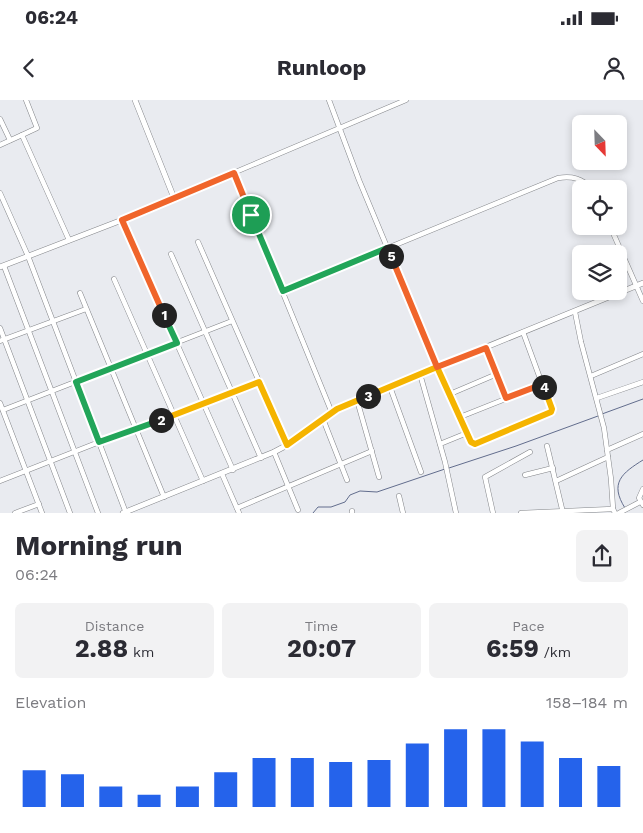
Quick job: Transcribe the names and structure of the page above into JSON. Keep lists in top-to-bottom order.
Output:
{
  "north": "bottom right",
  "page": {
    "status": "06:24",
    "header": "Runloop",
    "pins": [
      "5",
      "1",
      "4",
      "3",
      "2"
    ],
    "heading": ["Morning run", "06:24"],
    "stats": [
      ["Distance", "2.88 km"],
      ["Time", "20:07"],
      ["Pace", "6:59 /km"]
    ],
    "chart": ["Elevation", "158–184 m"]
  }
}
